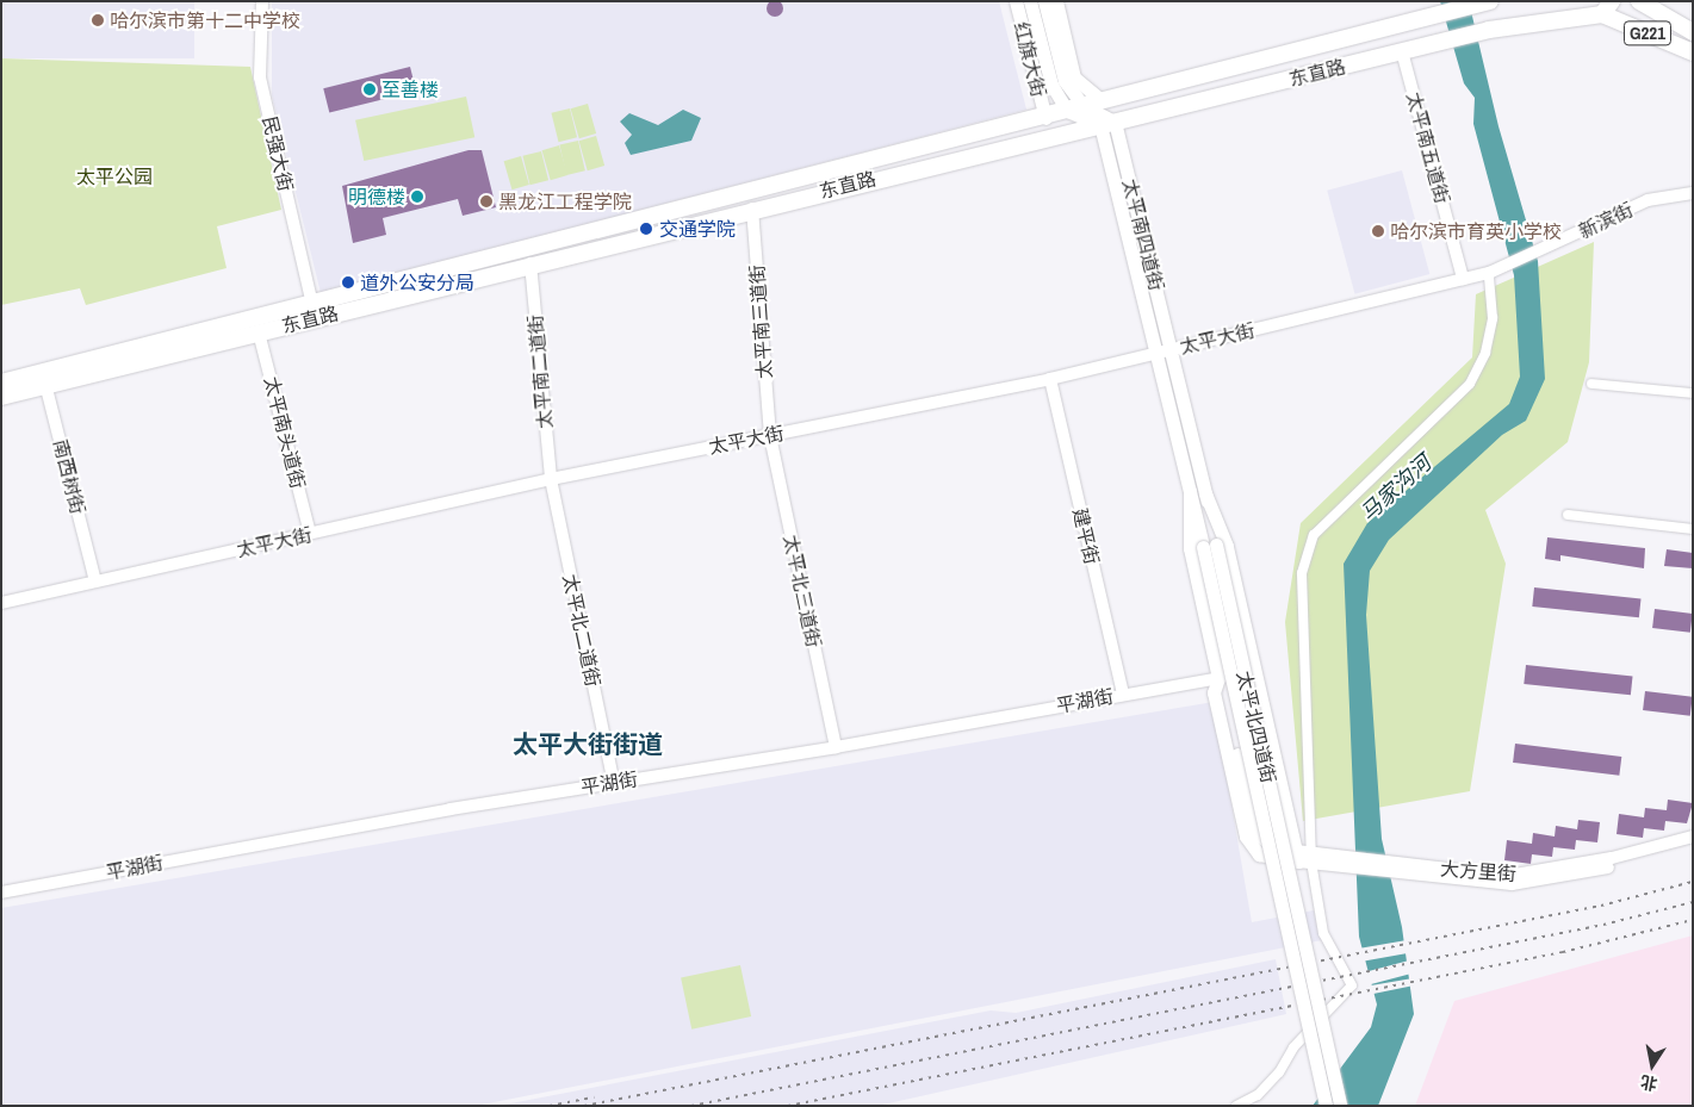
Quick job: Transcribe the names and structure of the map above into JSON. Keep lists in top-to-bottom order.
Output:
{
  "streets": {
    "highway": ["G221", "东直路"],
    "main road": ["红旗大街", "太平南四道街", "太平北四道街"],
    "street": [
      "太平南五道街",
      "民强大街",
      "新滨街",
      "太平南三道街",
      "太平大街",
      "太平南二道街",
      "太平南头道街",
      "南西树街",
      "建平街",
      "太平北三道街",
      "太平北二道街",
      "平湖街",
      "大方里街"
    ]
  },
  "crossings": [
    ["红旗大街", "东直路"],
    ["东直路", "太平南五道街"],
    ["东直路", "民强大街"],
    ["东直路", "太平南四道街"],
    ["东直路", "太平南三道街"],
    ["东直路", "太平南二道街"],
    ["东直路", "太平南头道街"],
    ["东直路", "南西树街"],
    ["太平南五道街", "太平大街"],
    ["新滨街", "太平大街"],
    ["太平南四道街", "太平大街"],
    ["太平南四道街", "太平北四道街"],
    ["太平南三道街", "太平大街"],
    ["太平南三道街", "太平北三道街"],
    ["太平大街", "太平南二道街"],
    ["太平大街", "太平南头道街"],
    ["太平大街", "南西树街"],
    ["太平大街", "建平街"],
    ["太平大街", "太平北三道街"],
    ["太平大街", "太平北二道街"],
    ["太平大街", "太平北四道街"],
    ["太平南二道街", "太平北二道街"],
    ["建平街", "平湖街"],
    ["太平北三道街", "平湖街"],
    ["太平北二道街", "平湖街"]
  ],
  "districts": ["太平大街街道"],
  "water": ["马家沟河"],
  "parks": ["太平公园"],
  "places": [
    "哈尔滨市第十二中学校",
    "至善楼",
    "明德楼",
    "黑龙江工程学院",
    "交通学院",
    "哈尔滨市育英小学校",
    "道外公安分局"
  ],
  "north": "bottom"
}
